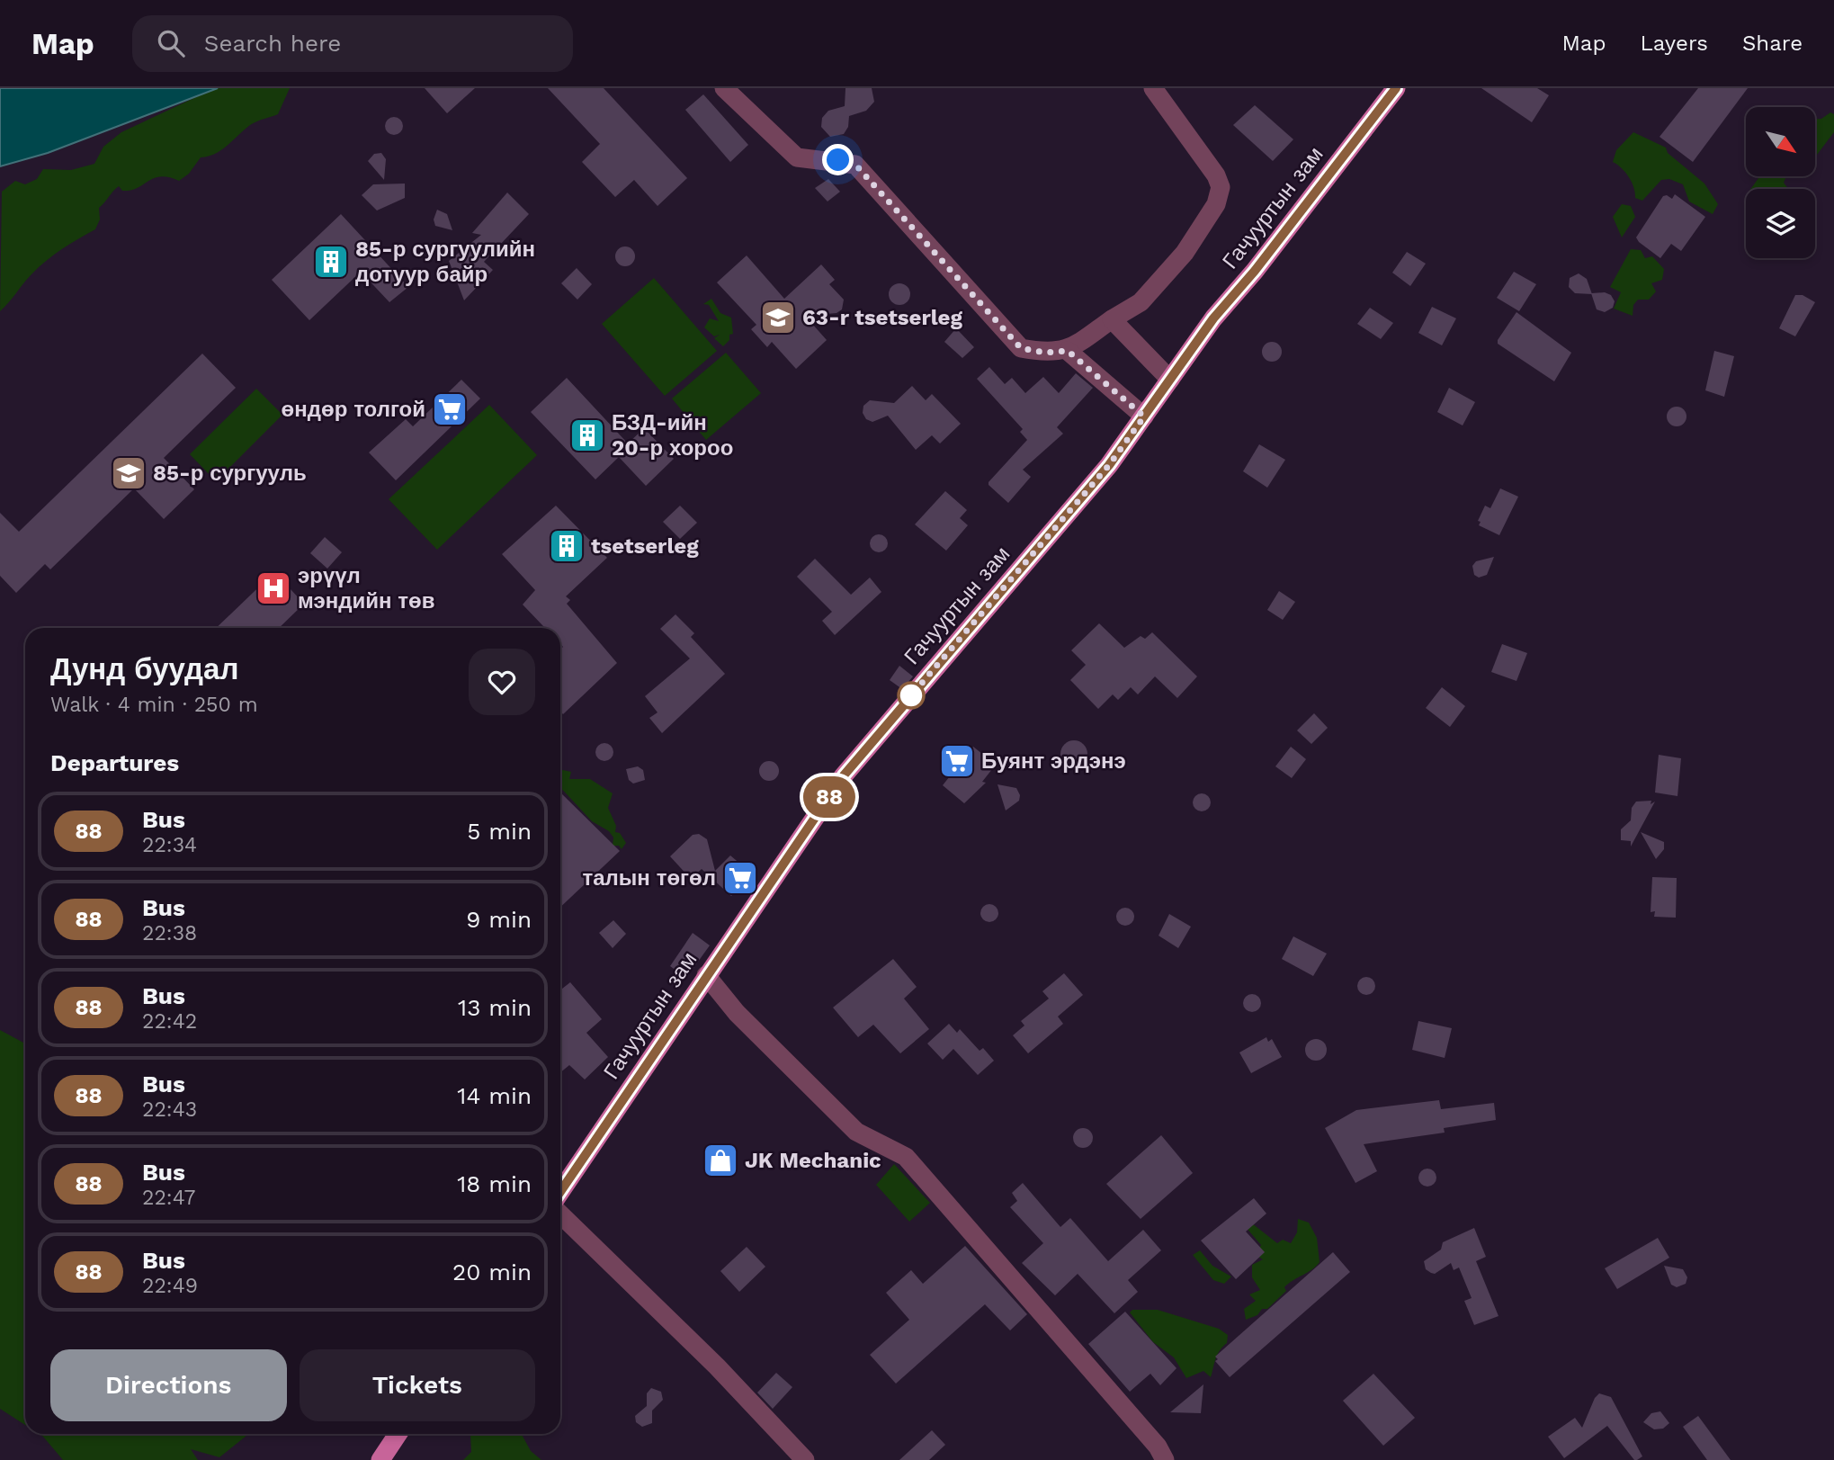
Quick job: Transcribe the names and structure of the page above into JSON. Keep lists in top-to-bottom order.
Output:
{
  "streets": {
    "main road": ["Гачууртын зам"]
  },
  "places": {
    "building": ["85-р сургуулийн дотуур байр", "БЗД-ийн 20-р хороо", "tsetserleg"],
    "school or university": ["63-r tsetserleg", "85-р сургууль"],
    "supermarket": ["өндөр толгой", "Буянт эрдэнэ", "талын төгөл"],
    "hospital": ["эрүүл мэндийн төв"],
    "shop": ["JK Mechanic"]
  },
  "lines": ["bus line 88"],
  "north": "bottom right",
  "page": {
    "header": "Map",
    "search": "Search here",
    "nav": ["Map", "Layers", "Share"],
    "on_map": "88",
    "heading": [
      ["Дунд буудал", "Walk · 4 min · 250 m"],
      "Departures"
    ],
    "list": [
      {
        "mark": "88",
        "name": "Bus",
        "note": "22:34",
        "value": "5 min"
      },
      {
        "mark": "88",
        "name": "Bus",
        "note": "22:38",
        "value": "9 min"
      },
      {
        "mark": "88",
        "name": "Bus",
        "note": "22:42",
        "value": "13 min"
      },
      {
        "mark": "88",
        "name": "Bus",
        "note": "22:43",
        "value": "14 min"
      },
      {
        "mark": "88",
        "name": "Bus",
        "note": "22:47",
        "value": "18 min"
      },
      {
        "mark": "88",
        "name": "Bus",
        "note": "22:49",
        "value": "20 min"
      }
    ],
    "buttons": ["Directions", "Tickets"]
  }
}
